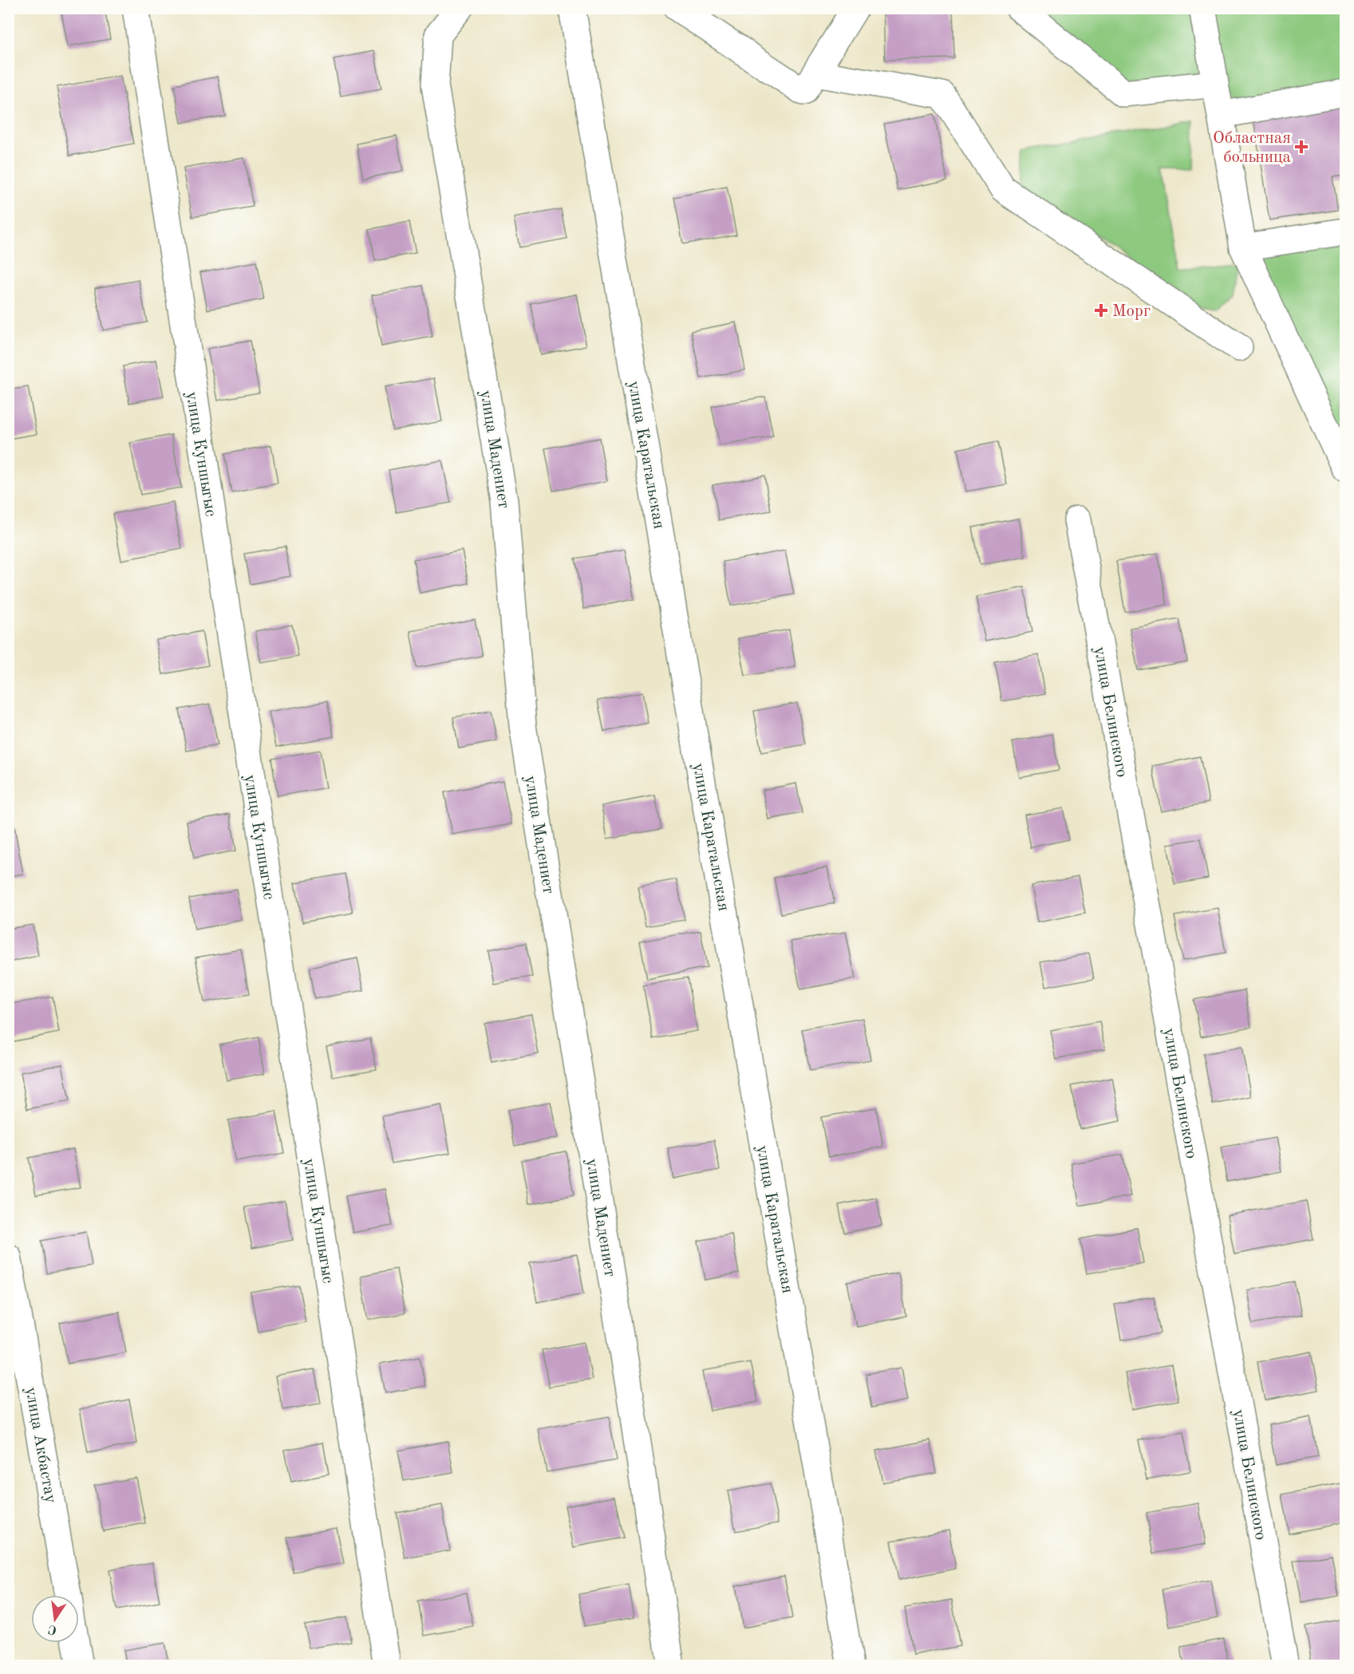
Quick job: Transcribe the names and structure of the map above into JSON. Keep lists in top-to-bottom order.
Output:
{
  "streets": {
    "street": [
      "улица Мадениет",
      "улица Куншыгыс",
      "улица Каратальская",
      "улица Белинского",
      "улица Акбастау"
    ]
  },
  "places": {
    "health": ["Областная больница", "Морг"]
  },
  "north": "bottom"
}
